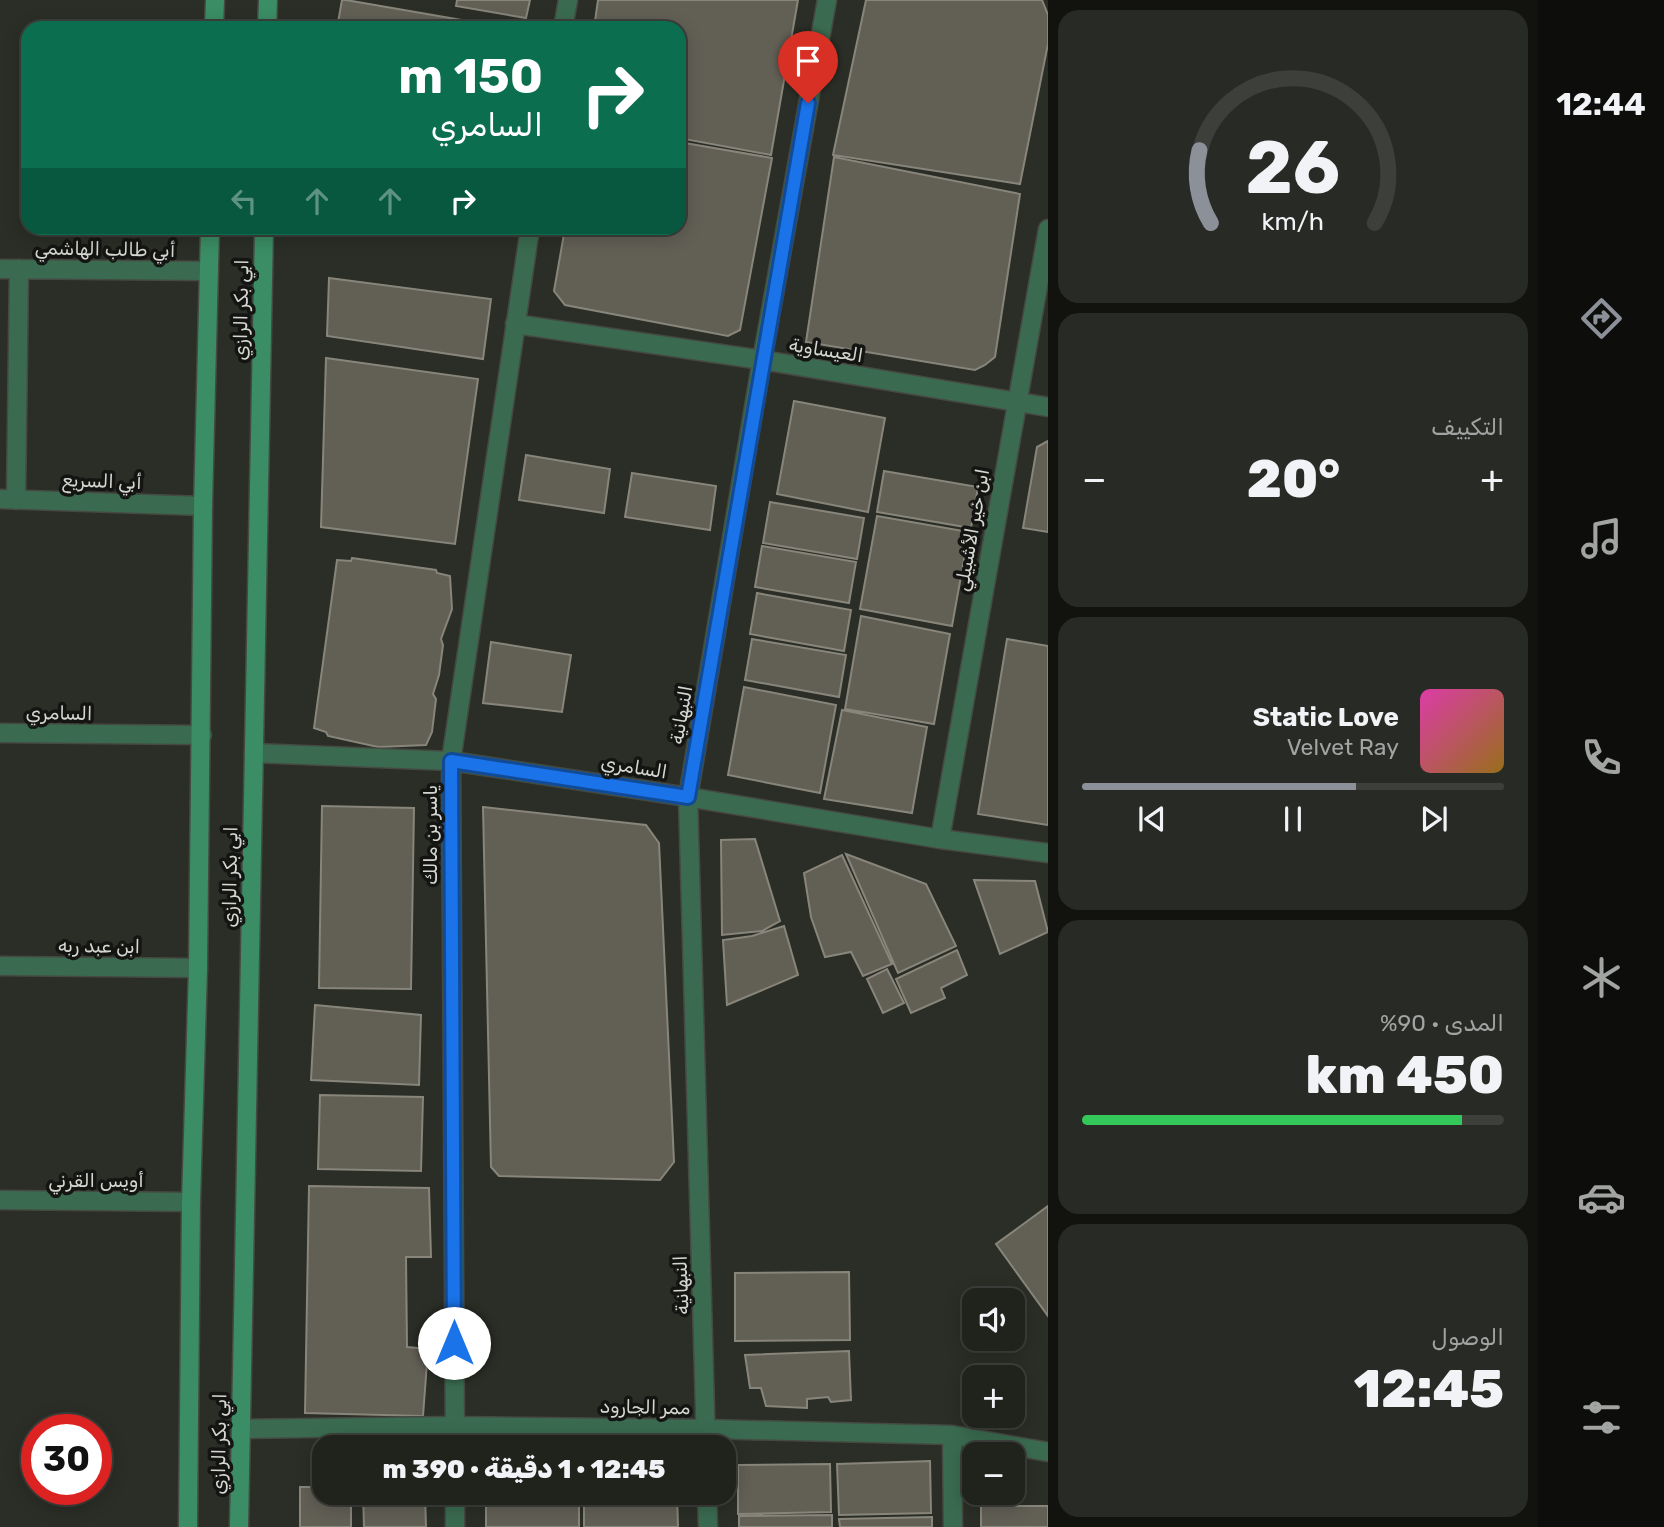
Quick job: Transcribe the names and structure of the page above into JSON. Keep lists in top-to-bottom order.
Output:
{
  "streets": {
    "street": [
      "أبي طالب الهاشمي",
      "ابي بكر الرازي",
      "العيساوية",
      "أبي السريع",
      "ابن خير الأشبيلي",
      "السامري",
      "النبهانية",
      "ياسر بن مالك",
      "ابن عبد ربه",
      "أويس القرني",
      "ممر الجارود"
    ]
  },
  "crossings": [
    ["أبي طالب الهاشمي", "ابي بكر الرازي"],
    ["ابي بكر الرازي", "أبي السريع"],
    ["ابي بكر الرازي", "السامري"],
    ["ابي بكر الرازي", "ابن عبد ربه"],
    ["ابي بكر الرازي", "أويس القرني"],
    ["ابي بكر الرازي", "ممر الجارود"],
    ["العيساوية", "ابن خير الأشبيلي"],
    ["العيساوية", "النبهانية"],
    ["العيساوية", "ياسر بن مالك"],
    ["ابن خير الأشبيلي", "السامري"],
    ["السامري", "النبهانية"],
    ["السامري", "ياسر بن مالك"],
    ["النبهانية", "ممر الجارود"],
    ["ياسر بن مالك", "ممر الجارود"]
  ],
  "page": {
    "tabs": "12:44",
    "turn": ["150 m", "السامري"],
    "tile": [
      "التكييف",
      ["المدى · 90%", "450 km"],
      ["الوصول", "12:45"]
    ],
    "heat": ["−", "20°", "+"],
    "song": ["Static Love", "Velvet Ray"],
    "map_buttons": ["+", "−"],
    "limit": "30",
    "trip": "12:45 · 1 دقيقة · 390 m",
    "gauge": ["26", "km/h"]
  }
}
